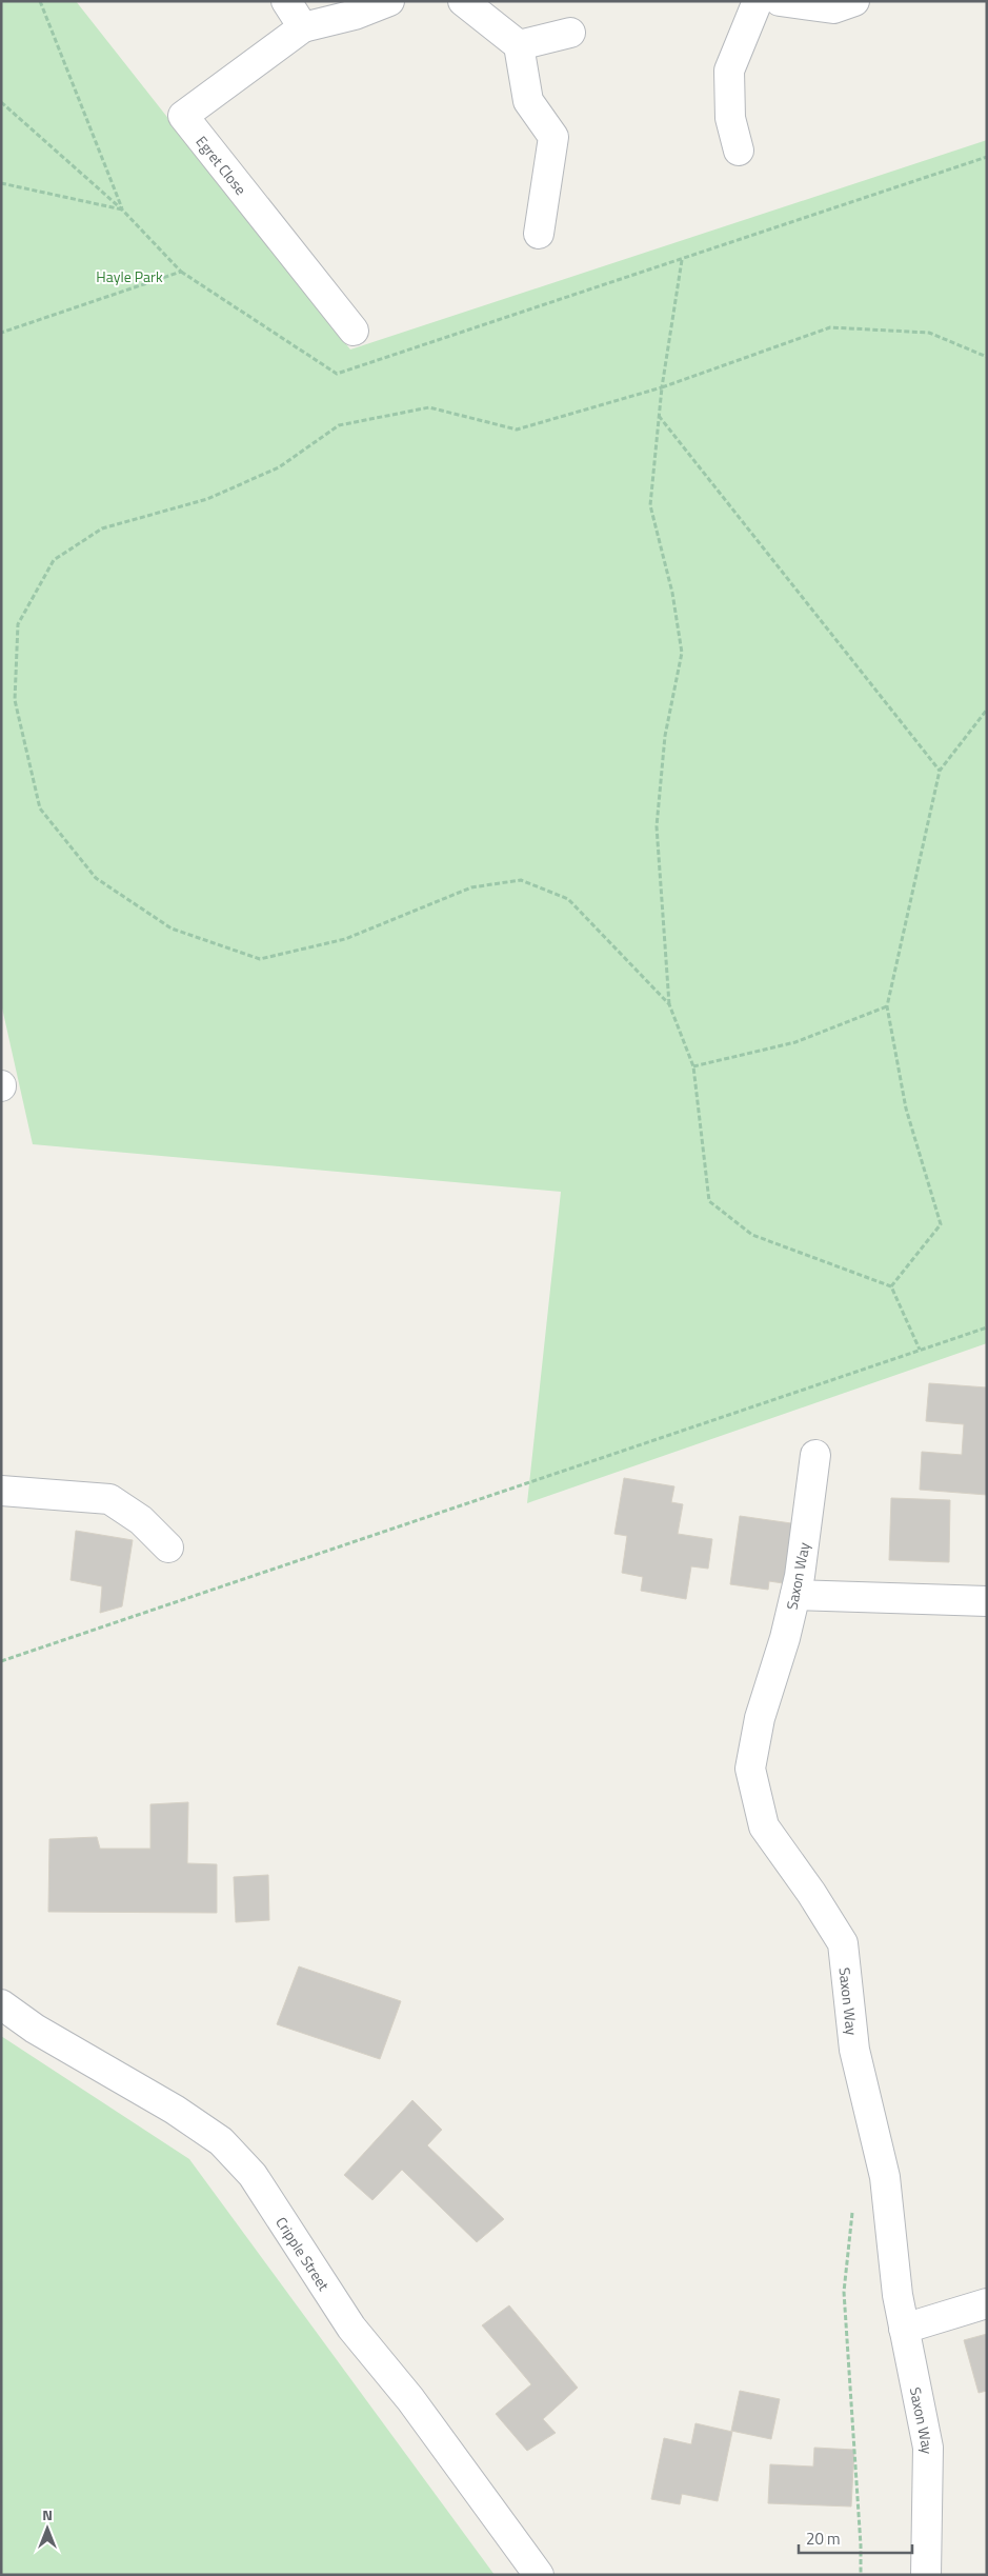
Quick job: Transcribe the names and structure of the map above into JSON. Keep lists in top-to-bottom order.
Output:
{
  "streets": {
    "street": ["Egret Close", "Saxon Way", "Cripple Street"]
  },
  "parks": ["Hayle Park"],
  "scale_bar": "20 m",
  "north": "top"
}
